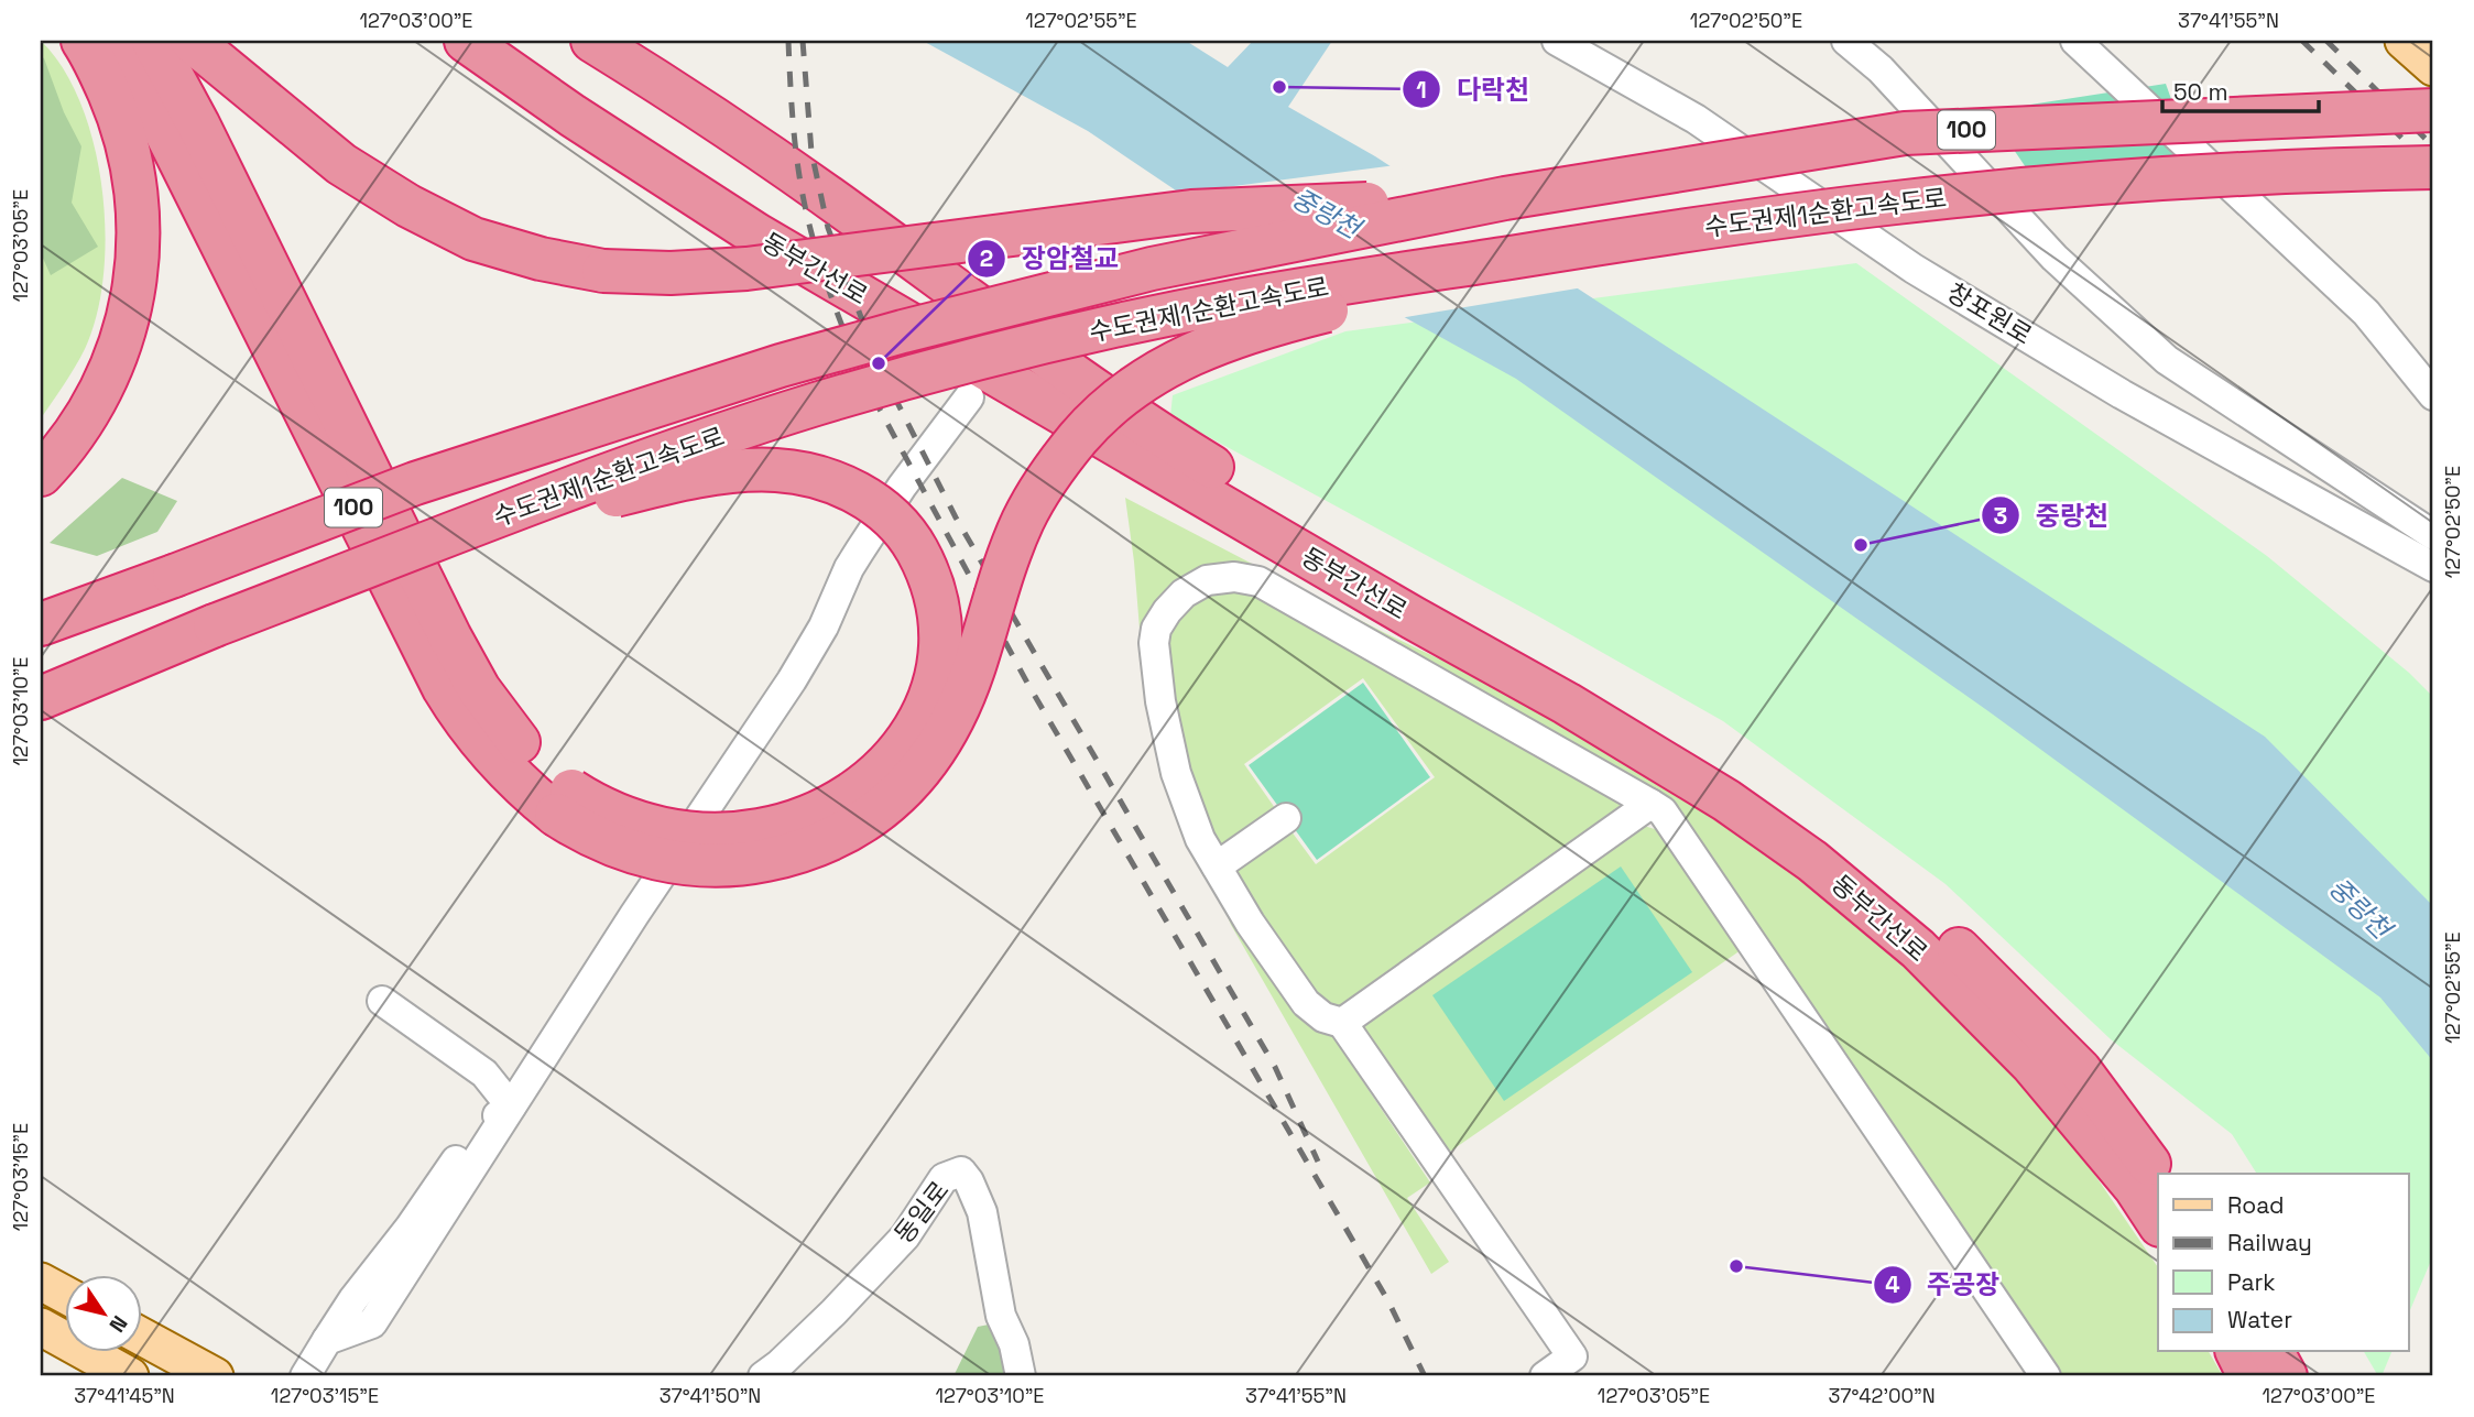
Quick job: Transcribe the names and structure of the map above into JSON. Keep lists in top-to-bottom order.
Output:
{
  "streets": {
    "highway": ["100", "수도권제1순환고속도로", "동부간선로"],
    "street": ["창포원로", "동일로"]
  },
  "water": ["중랑천"],
  "places": [
    "다락천",
    "장암철교",
    "중랑천",
    "주공장"
  ],
  "legend": [
    "Road",
    "Railway",
    "Park",
    "Water"
  ],
  "scale_bar": "50 m",
  "north": "bottom right",
  "coordinates": [
    "127°03'00\"E",
    "127°02'55\"E",
    "127°02'50\"E",
    "37°41'55\"N",
    "127°03'05\"E",
    "127°03'10\"E",
    "127°03'15\"E",
    "37°41'45\"N",
    "37°41'50\"N",
    "37°42'00\"N"
  ]
}
